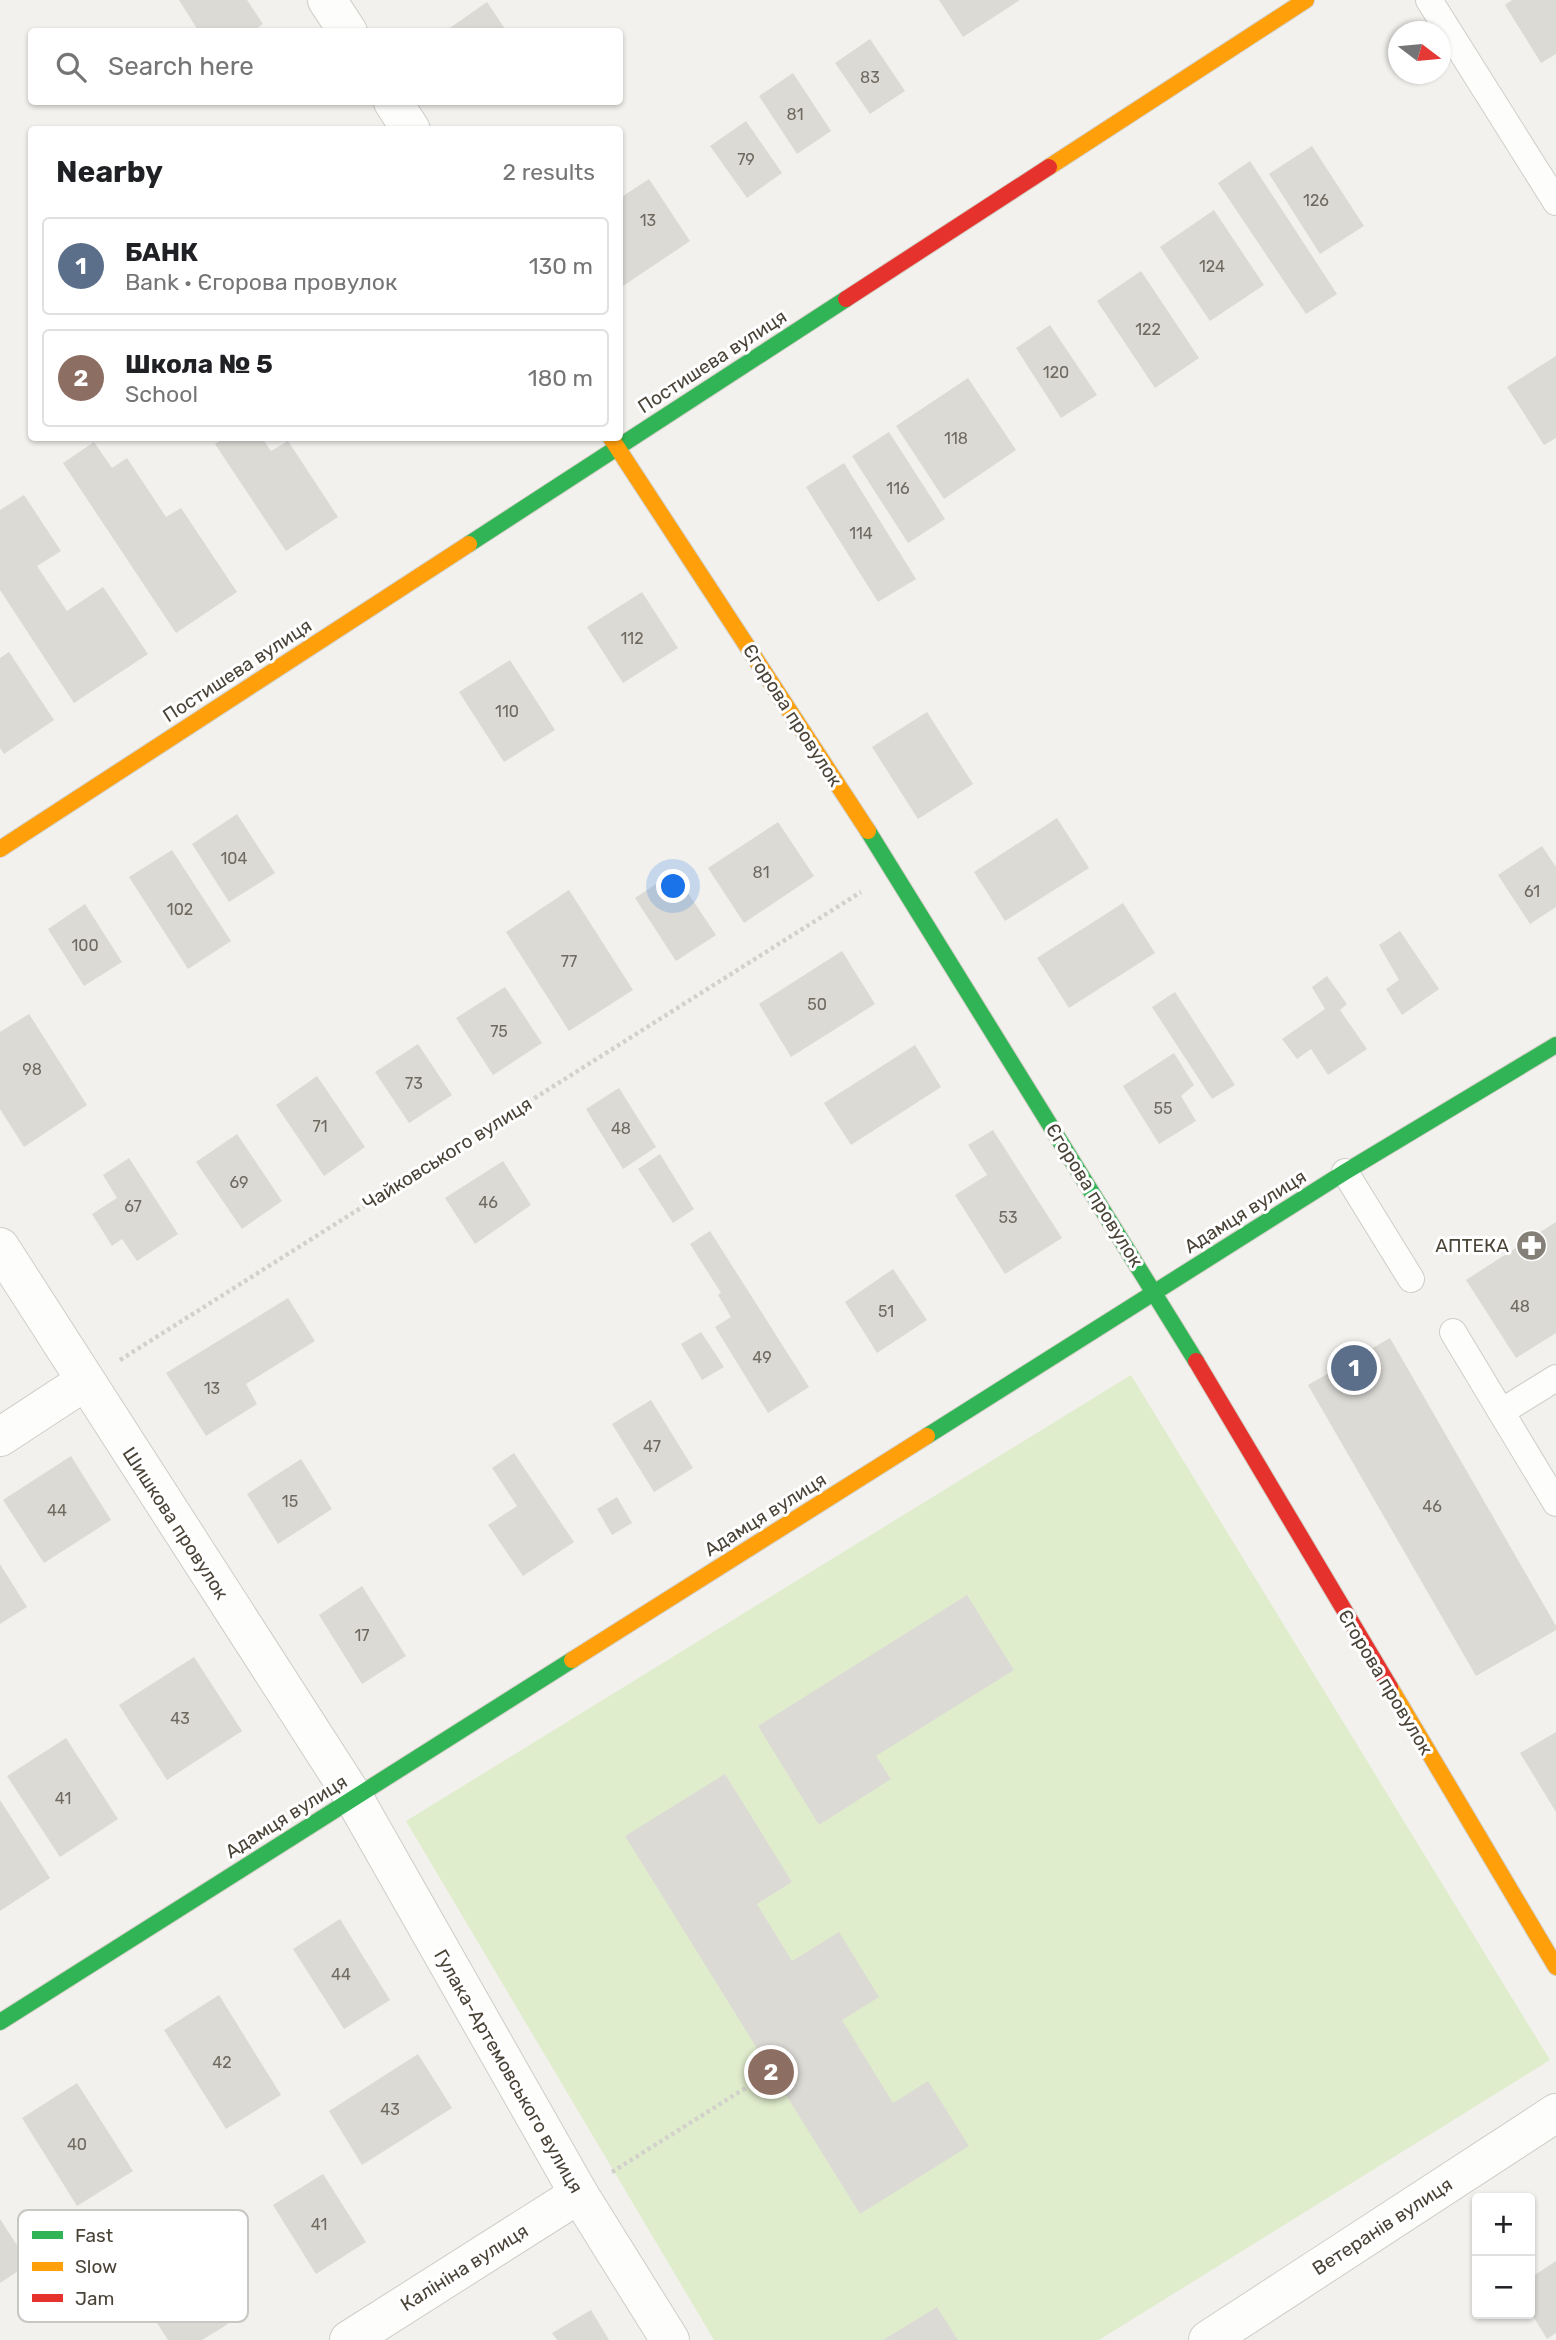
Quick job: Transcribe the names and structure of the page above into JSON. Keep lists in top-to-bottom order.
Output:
{
  "streets": {
    "street": [
      "Постишева вулиця",
      "Єгорова провулок",
      "Адамця вулиця",
      "Шишкова провулок",
      "Гулака-Артемовського вулиця",
      "Ветеранів вулиця",
      "Калініна вулиця"
    ],
    "path": ["Чайковського вулиця"]
  },
  "crossings": [
    ["Постишева вулиця", "Єгорова провулок"],
    ["Єгорова провулок", "Чайковського вулиця"],
    ["Єгорова провулок", "Адамця вулиця"],
    ["Чайковського вулиця", "Шишкова провулок"],
    ["Адамця вулиця", "Шишкова провулок"],
    ["Адамця вулиця", "Гулака-Артемовського вулиця"],
    ["Шишкова провулок", "Гулака-Артемовського вулиця"],
    ["Гулака-Артемовського вулиця", "Калініна вулиця"]
  ],
  "places": {
    "pharmacy": ["АПТЕКА"]
  },
  "house_numbers": [
    "83",
    "81",
    "79",
    "126",
    "13",
    "124",
    "122",
    "120",
    "118",
    "116",
    "114",
    "112",
    "110",
    "104",
    "81",
    "61",
    "102",
    "100",
    "77",
    "50",
    "75",
    "98",
    "73",
    "55",
    "71",
    "48",
    "69",
    "46",
    "67",
    "53",
    "48",
    "51",
    "49",
    "13",
    "47",
    "15",
    "46",
    "44",
    "17",
    "43",
    "41",
    "44",
    "42",
    "43",
    "40",
    "41"
  ],
  "legend": ["Fast", "Slow", "Jam"],
  "north": "right",
  "page": {
    "search": "Search here",
    "heading": ["Nearby", "2 results"],
    "list": [
      {
        "mark": "1",
        "name": "БАНК",
        "note": "Bank · Єгорова провулок",
        "value": "130 m"
      },
      {
        "mark": "2",
        "name": "Школа № 5",
        "note": "School",
        "value": "180 m"
      }
    ],
    "pins": ["1", "2"],
    "map_buttons": ["+", "−"]
  }
}
